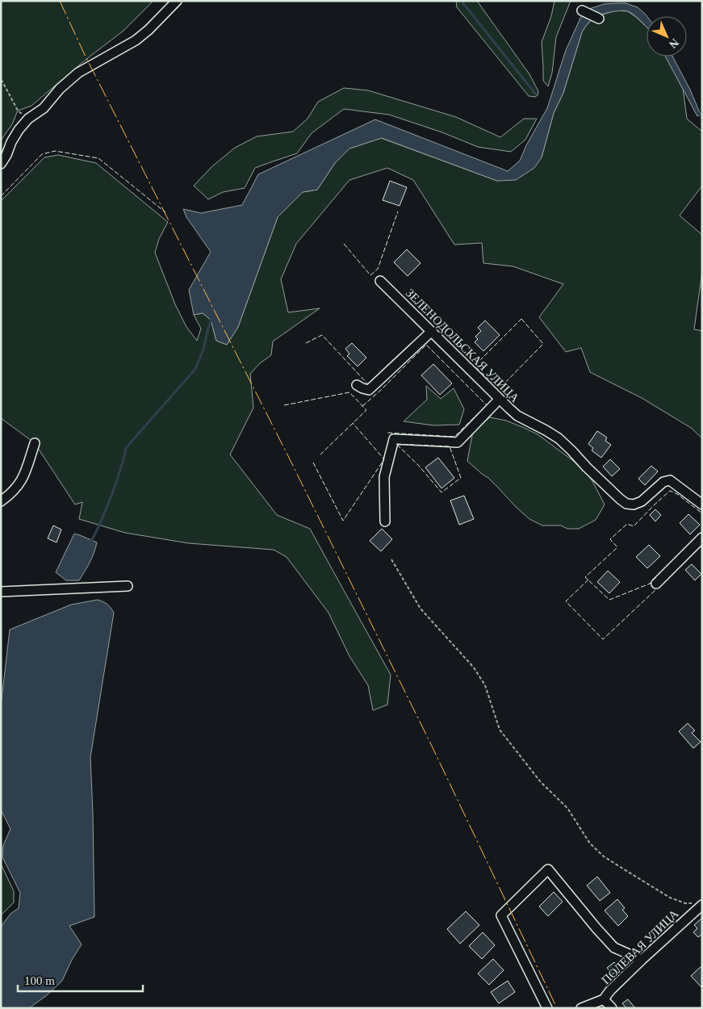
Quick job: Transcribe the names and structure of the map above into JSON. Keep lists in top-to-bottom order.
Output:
{
  "streets": {
    "street": ["ЗЕЛЕНОДОЛЬСКАЯ УЛИЦА", "ПОЛЕВАЯ УЛИЦА"]
  },
  "scale_bar": "100 m",
  "north": "bottom right"
}
